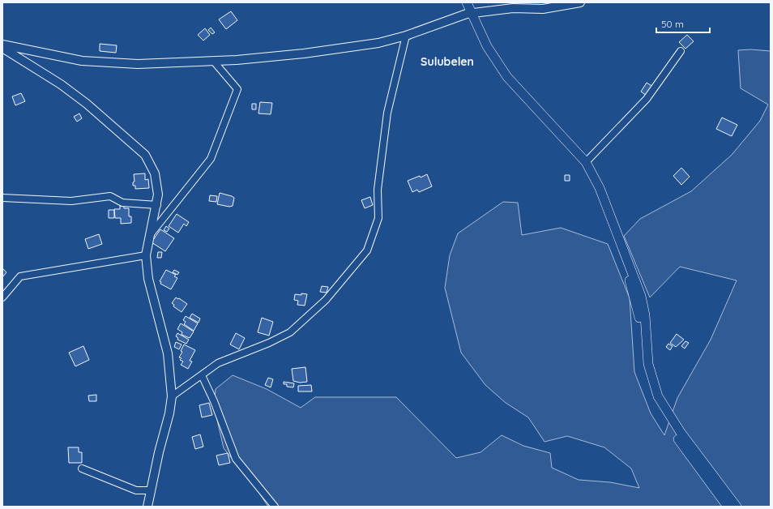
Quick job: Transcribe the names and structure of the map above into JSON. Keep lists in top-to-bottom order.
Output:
{
  "districts": ["Sulubelen"],
  "scale_bar": "50 m"
}
